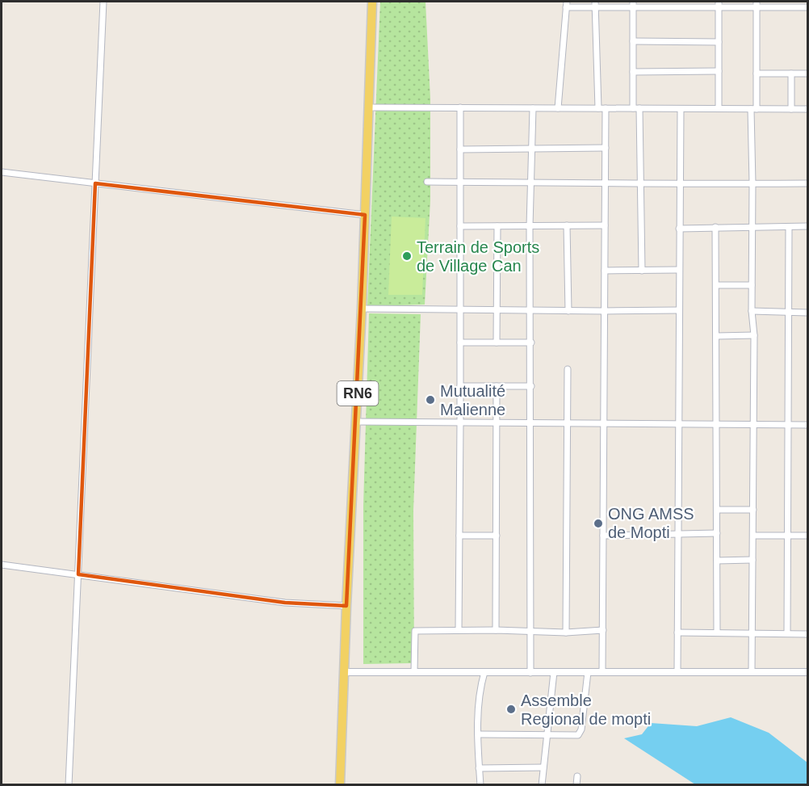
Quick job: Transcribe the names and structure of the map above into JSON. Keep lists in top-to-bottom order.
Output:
{
  "streets": {
    "main road": ["RN6"]
  },
  "places": [
    "Terrain de Sports de Village Can",
    "Mutualité Malienne",
    "ONG AMSS de Mopti",
    "Assemble Regional de mopti"
  ]
}
